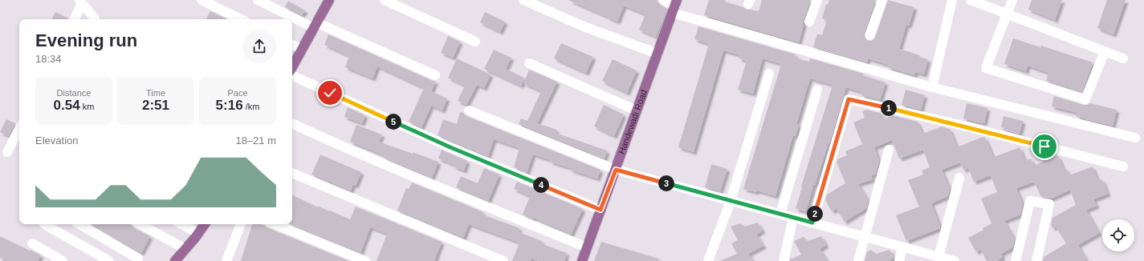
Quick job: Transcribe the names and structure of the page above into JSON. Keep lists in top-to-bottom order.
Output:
{
  "streets": {
    "main road": ["Handewadi Road"]
  },
  "page": {
    "heading": ["Evening run", "18:34"],
    "stats": [
      ["Distance", "0.54 km"],
      ["Time", "2:51"],
      ["Pace", "5:16 /km"]
    ],
    "pins": [
      "1",
      "5",
      "3",
      "4",
      "2"
    ],
    "chart": ["Elevation", "18–21 m"]
  }
}
